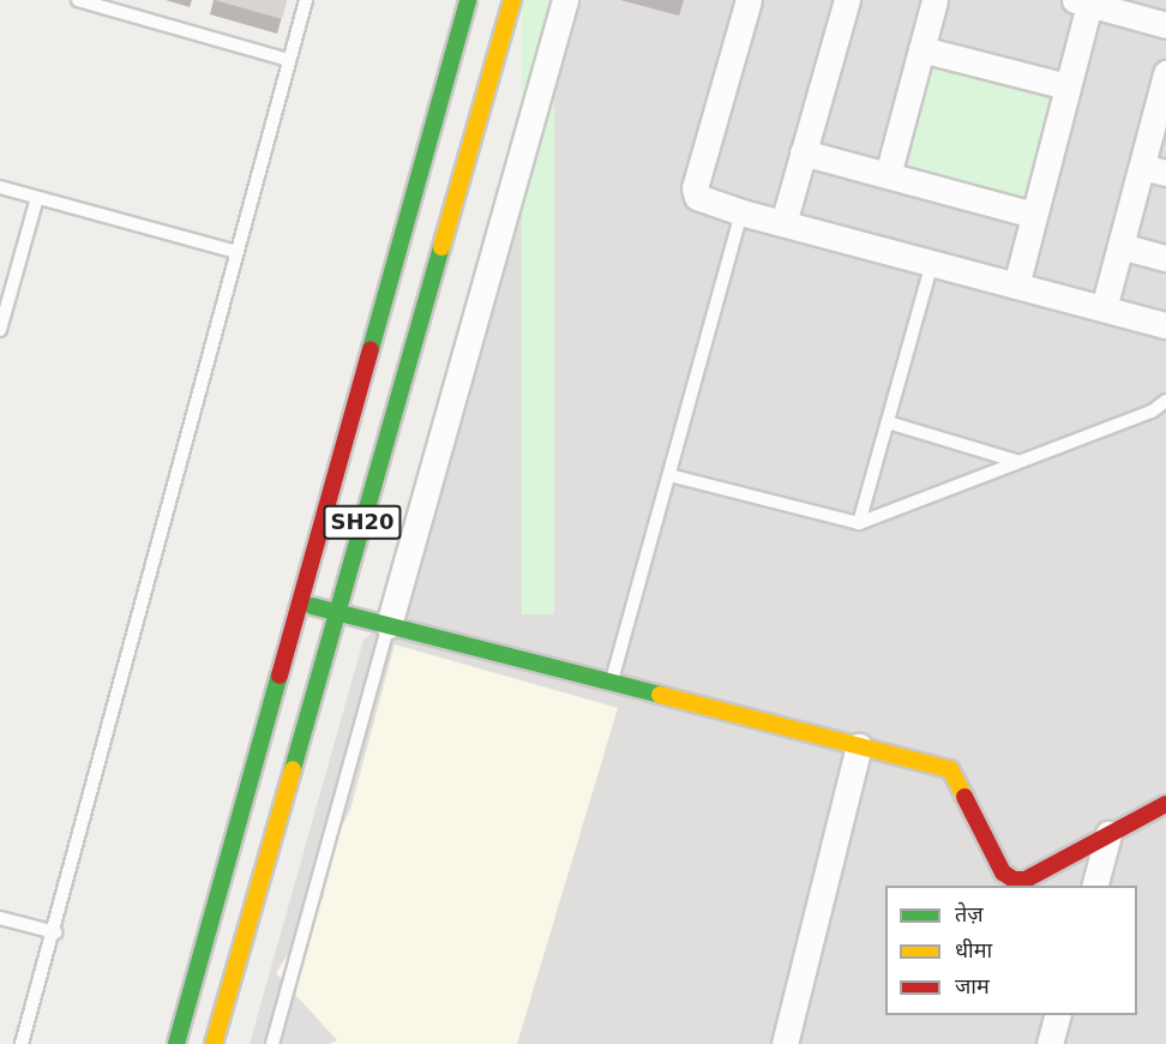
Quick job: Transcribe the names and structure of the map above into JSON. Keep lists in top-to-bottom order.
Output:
{
  "streets": {
    "main road": ["SH20"]
  },
  "legend": ["तेज़", "धीमा", "जाम"]
}
